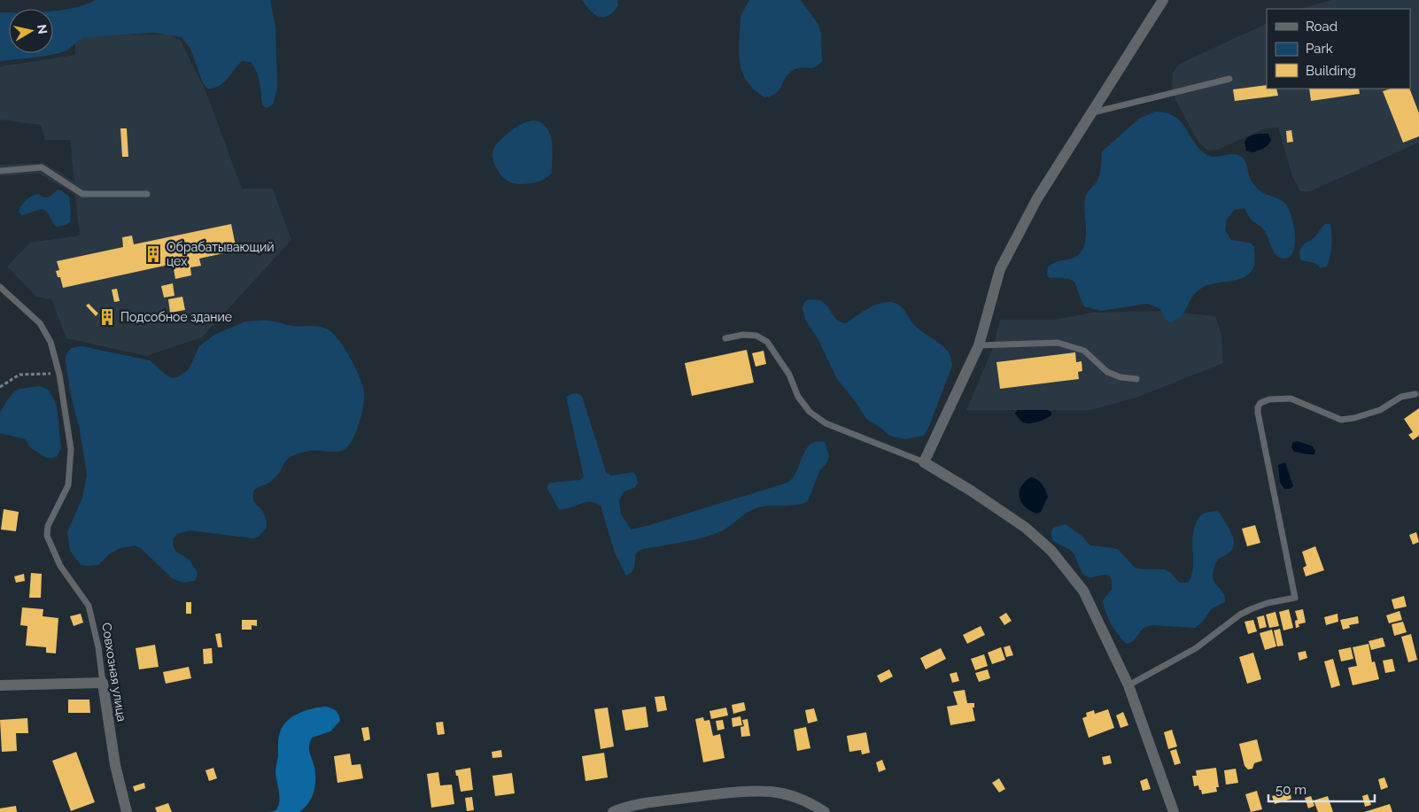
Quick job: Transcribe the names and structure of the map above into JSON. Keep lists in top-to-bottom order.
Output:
{
  "streets": {
    "street": ["Совхозная улица"]
  },
  "places": {
    "building": ["Обрабатывающий цех", "Подсобное здание"]
  },
  "legend": ["Road", "Park", "Building"],
  "scale_bar": "50 m",
  "north": "right"
}
